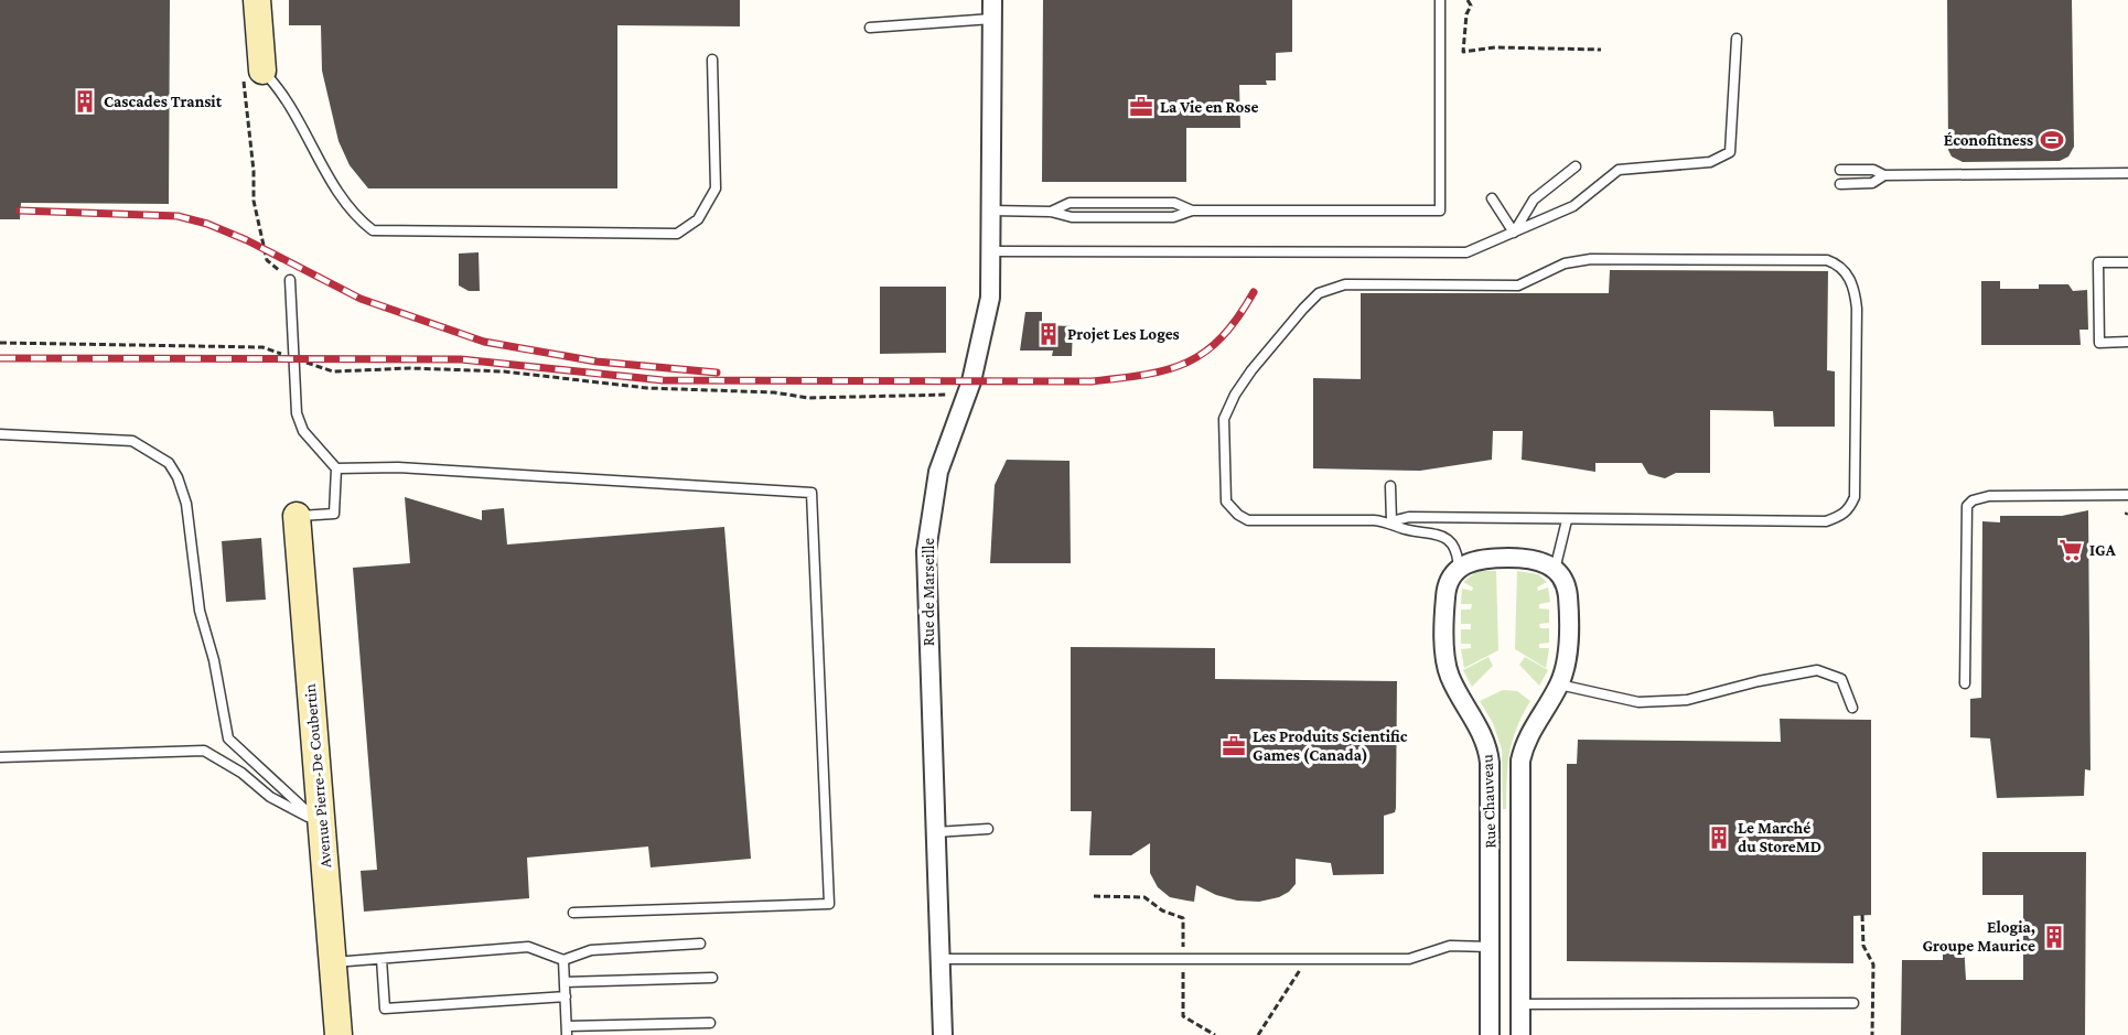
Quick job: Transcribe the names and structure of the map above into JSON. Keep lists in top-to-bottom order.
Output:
{
  "streets": {
    "street": ["Rue de Marseille", "Avenue Pierre-De Coubertin", "Rue Chauveau"]
  },
  "places": {
    "building": [
      "Cascades Transit",
      "Projet Les Loges",
      "Le Marché du StoreMD",
      "Elogia, Groupe Maurice"
    ],
    "office": ["La Vie en Rose", "Les Produits Scientific Games (Canada)"],
    "sports": ["Éconofitness"],
    "supermarket": ["IGA"]
  }
}
